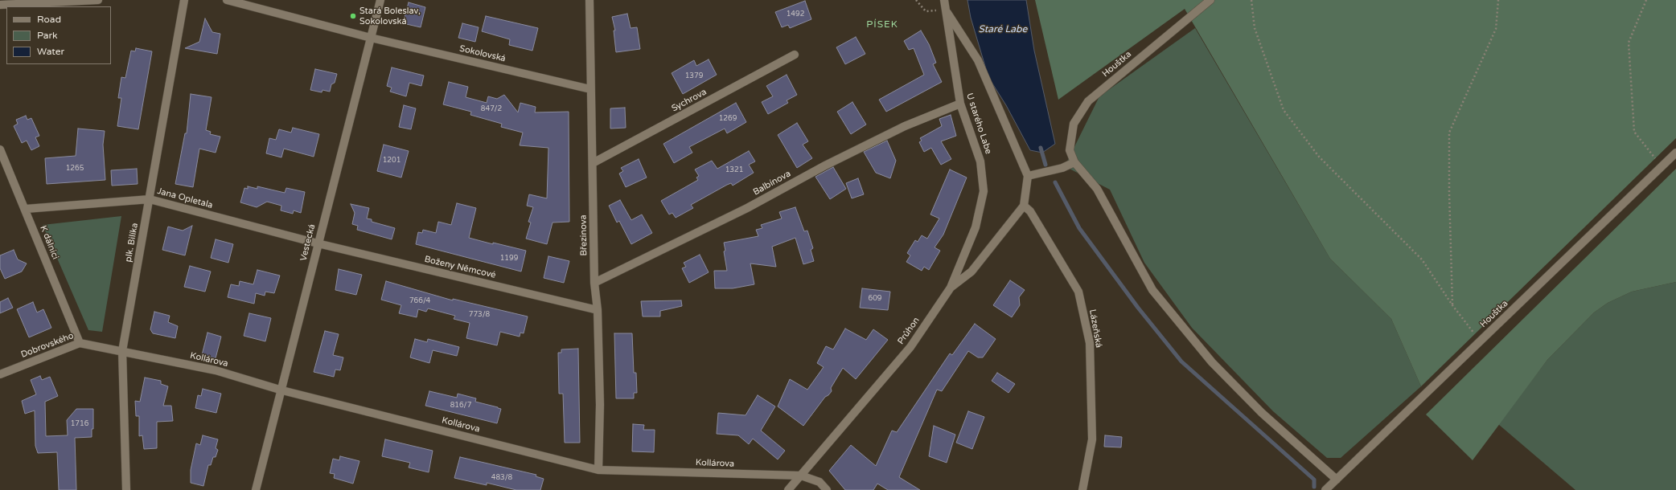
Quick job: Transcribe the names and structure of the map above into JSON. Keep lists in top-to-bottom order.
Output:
{
  "streets": {
    "street": [
      "Sokolovská",
      "Houštka",
      "Sychrova",
      "U starého Labe",
      "Balbínova",
      "Jana Opletala",
      "Březinova",
      "K dálnici",
      "plk. Bilíka",
      "Vestecká",
      "Boženy Němcové",
      "Lázeňská",
      "Průhon",
      "Dobrovského",
      "Kollárova"
    ]
  },
  "crossings": [
    ["Sokolovská", "Březinova"],
    ["Sokolovská", "Vestecká"],
    ["Sychrova", "Březinova"],
    ["U starého Labe", "Balbínova"],
    ["U starého Labe", "Průhon"],
    ["Balbínova", "Březinova"],
    ["Jana Opletala", "K dálnici"],
    ["Jana Opletala", "plk. Bilíka"],
    ["Jana Opletala", "Vestecká"],
    ["Jana Opletala", "Boženy Němcové"],
    ["Březinova", "Boženy Němcové"],
    ["Březinova", "Kollárova"],
    ["K dálnici", "Dobrovského"],
    ["plk. Bilíka", "Dobrovského"],
    ["plk. Bilíka", "Kollárova"],
    ["Vestecká", "Boženy Němcové"],
    ["Vestecká", "Kollárova"],
    ["Lázeňská", "Průhon"],
    ["Průhon", "Kollárova"],
    ["Dobrovského", "Kollárova"]
  ],
  "districts": ["PÍSEK"],
  "water": ["Staré Labe"],
  "places": ["Stará Boleslav, Sokolovská"],
  "house_numbers": [
    "1492",
    "1379",
    "847/2",
    "1269",
    "1201",
    "1265",
    "1321",
    "1199",
    "609",
    "766/4",
    "773/8",
    "816/7",
    "1716",
    "483/8"
  ],
  "legend": ["Road", "Park", "Water"]
}
